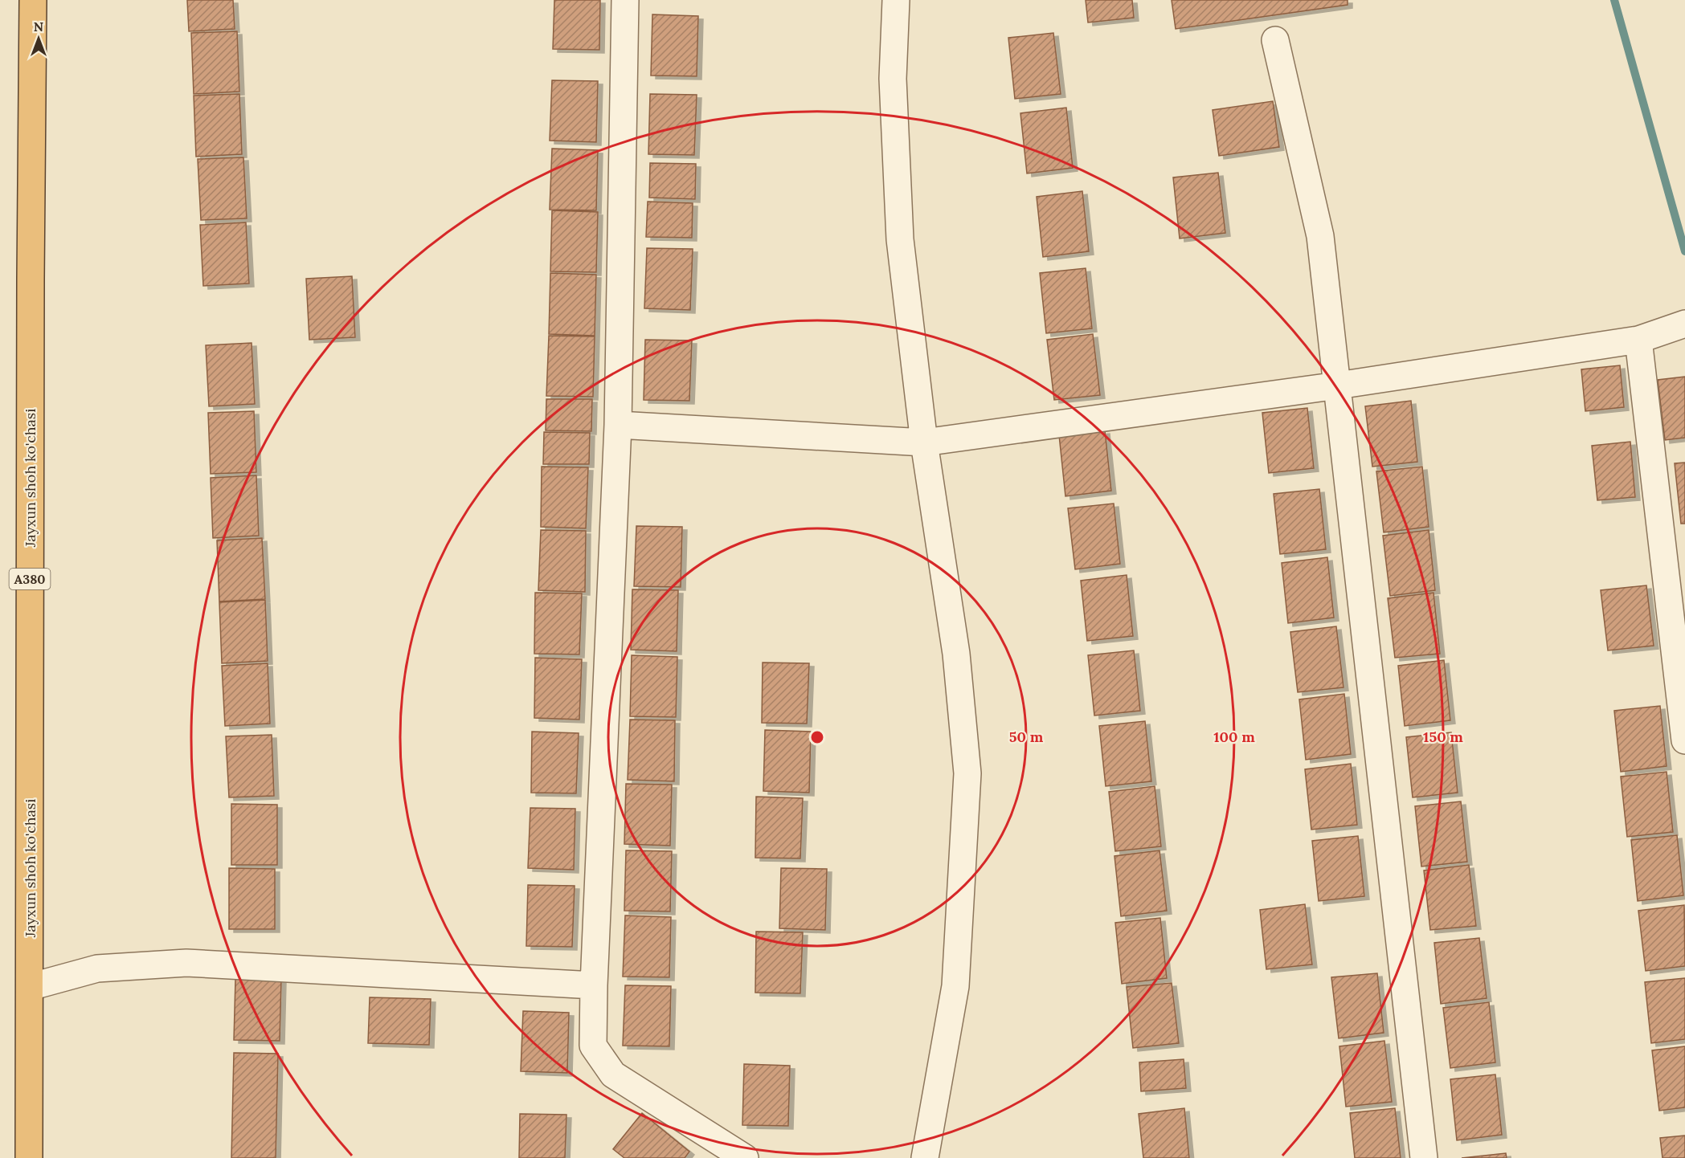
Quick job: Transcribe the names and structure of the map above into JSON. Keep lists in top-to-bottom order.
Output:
{
  "streets": {
    "highway": ["Jayxun shoh ko'chasi", "A380"]
  },
  "north": "top",
  "rings": ["50 m", "100 m", "150 m"]
}
